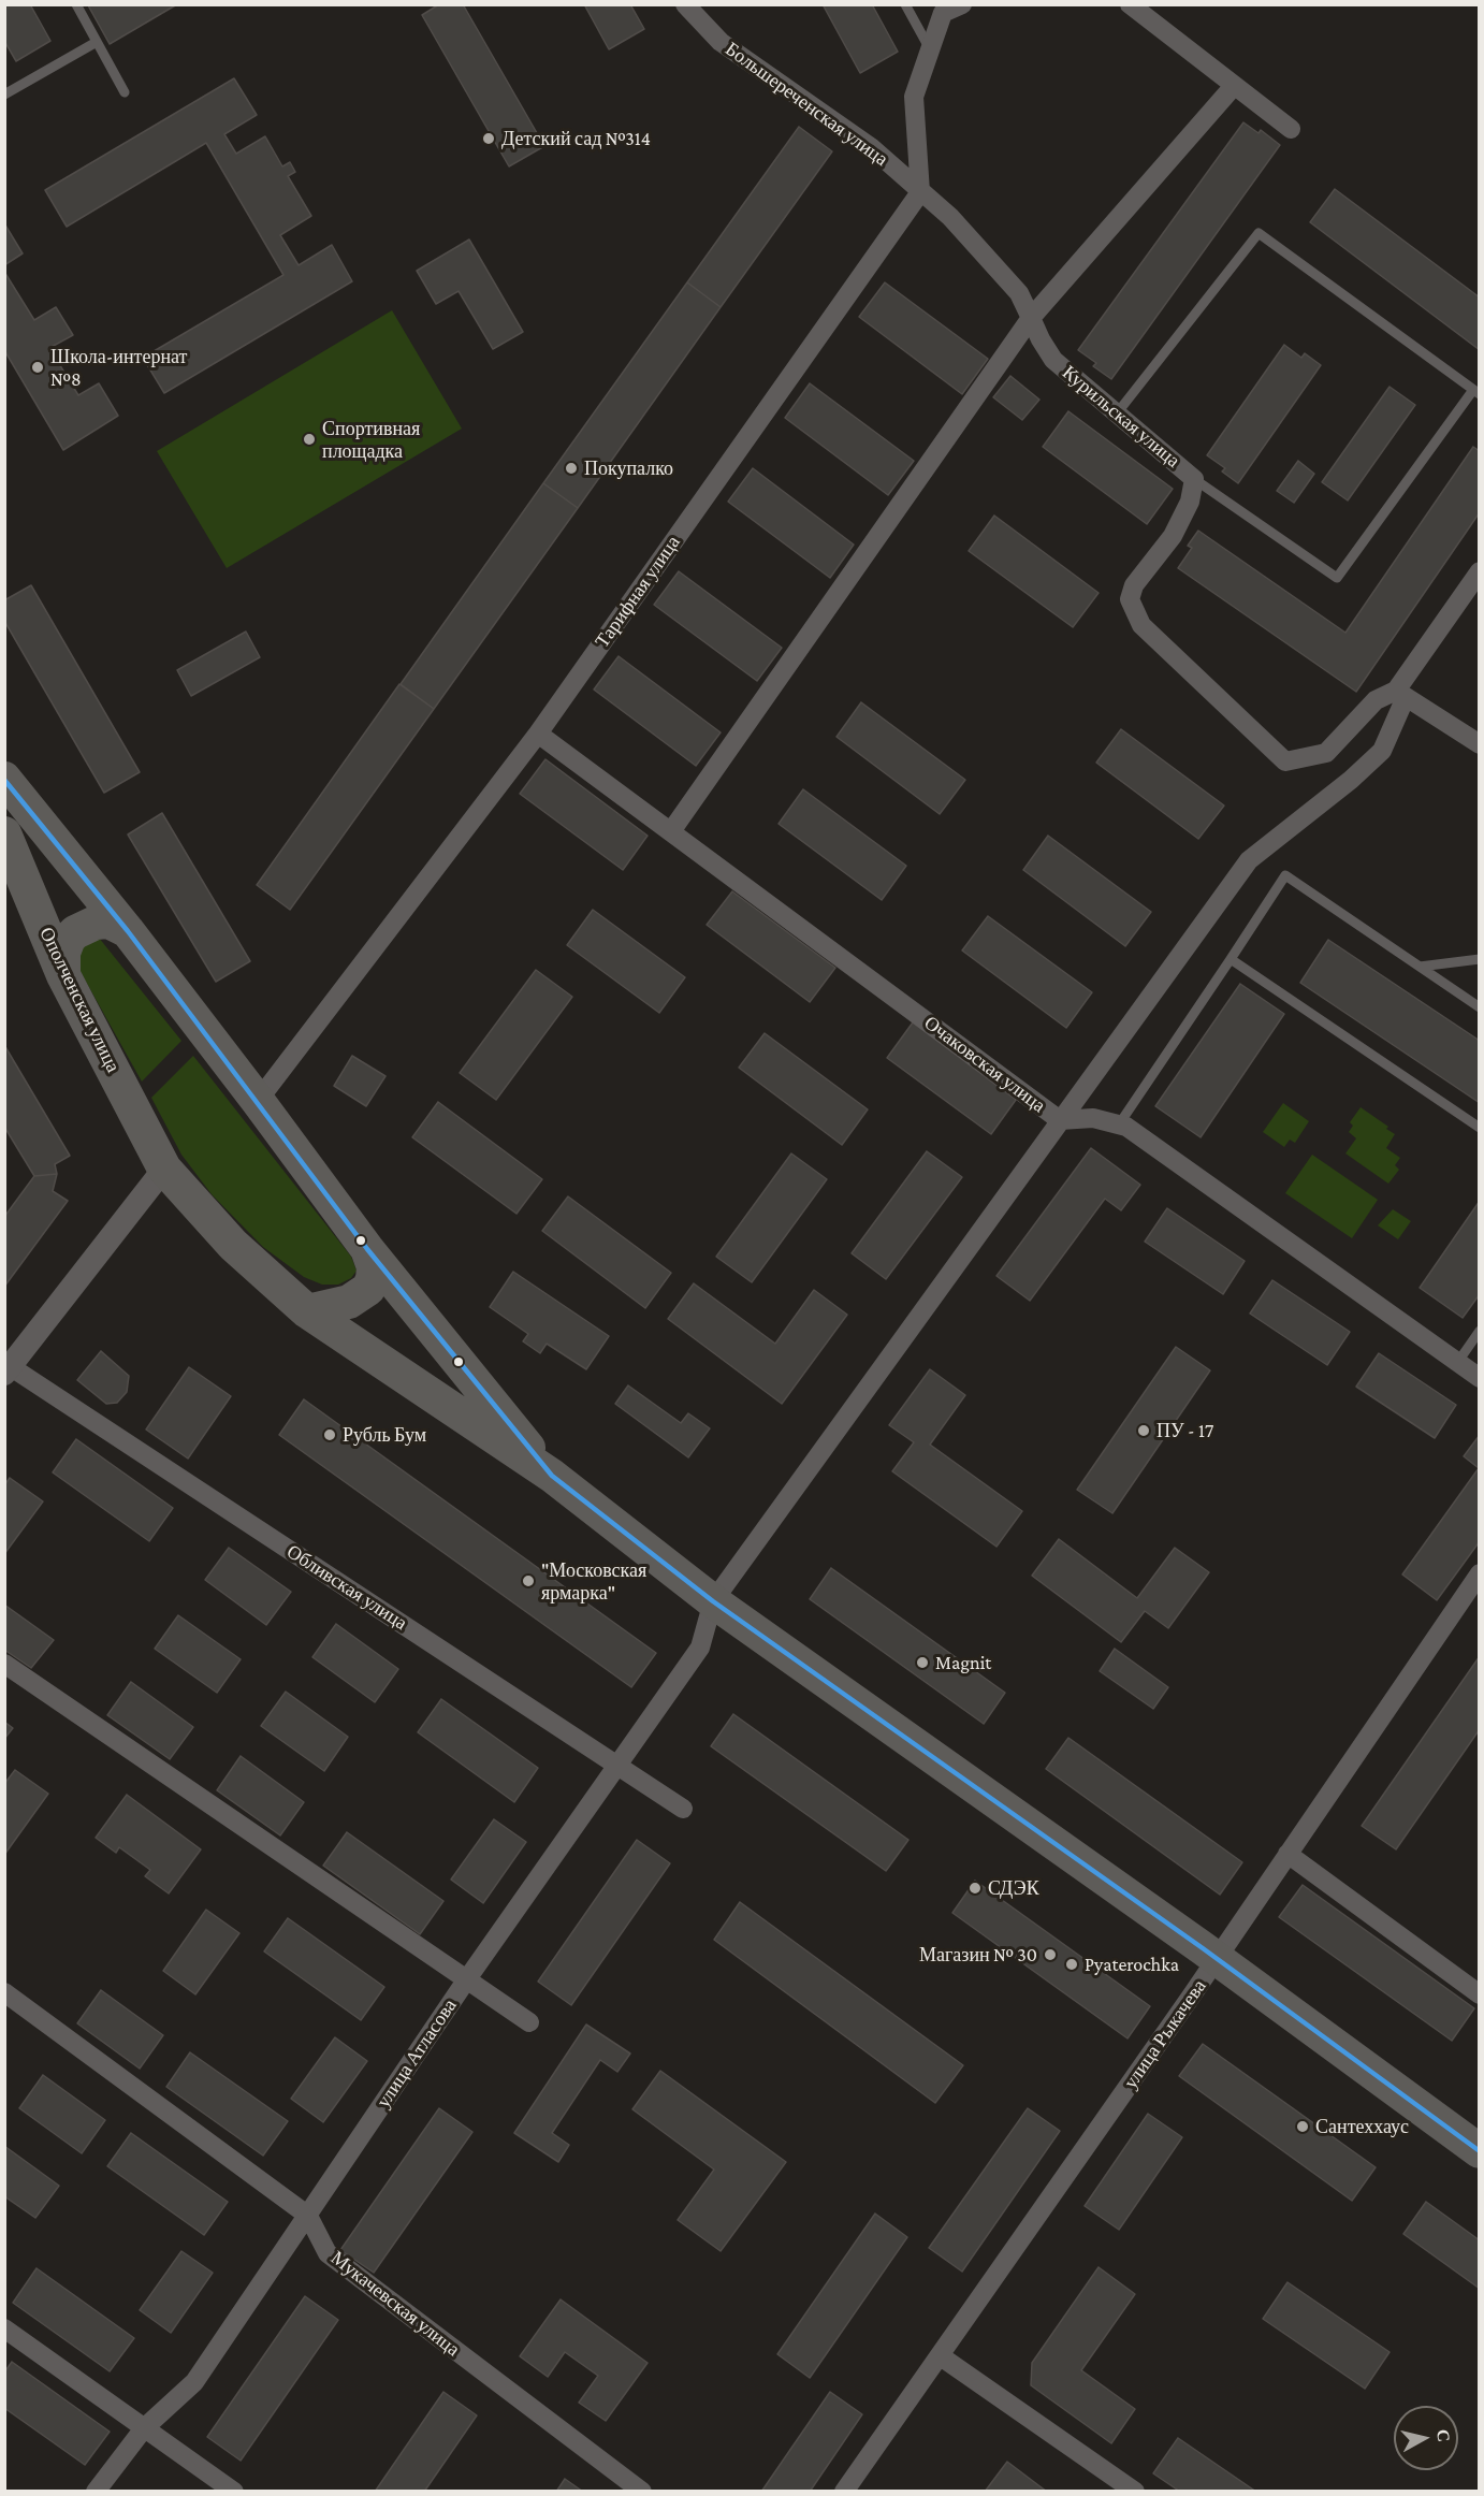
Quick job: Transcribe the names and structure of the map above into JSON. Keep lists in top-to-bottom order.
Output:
{
  "streets": {
    "highway": ["Ополченская улица"],
    "street": [
      "Большереченская улица",
      "Курильская улица",
      "Тарифная улица",
      "Очаковская улица",
      "Обливская улица",
      "улица Рыкачева",
      "улица Атласова",
      "Мукачевская улица"
    ]
  },
  "crossings": [
    ["Большереченская улица", "Курильская улица"],
    ["Большереченская улица", "Тарифная улица"],
    ["Тарифная улица", "Ополченская улица"],
    ["Тарифная улица", "Очаковская улица"],
    ["Ополченская улица", "улица Рыкачева"],
    ["Ополченская улица", "улица Атласова"],
    ["Обливская улица", "улица Атласова"],
    ["улица Атласова", "Мукачевская улица"]
  ],
  "places": [
    "Детский сад №314",
    "Школа-интернат №8",
    "Спортивная площадка",
    "Покупалко",
    "ПУ - 17",
    "Рубль Бум",
    "\"Московская ярмарка\"",
    "Magnit",
    "СДЭК",
    "Магазин № 30",
    "Pyaterochka",
    "Сантеххаус"
  ],
  "north": "right"
}
